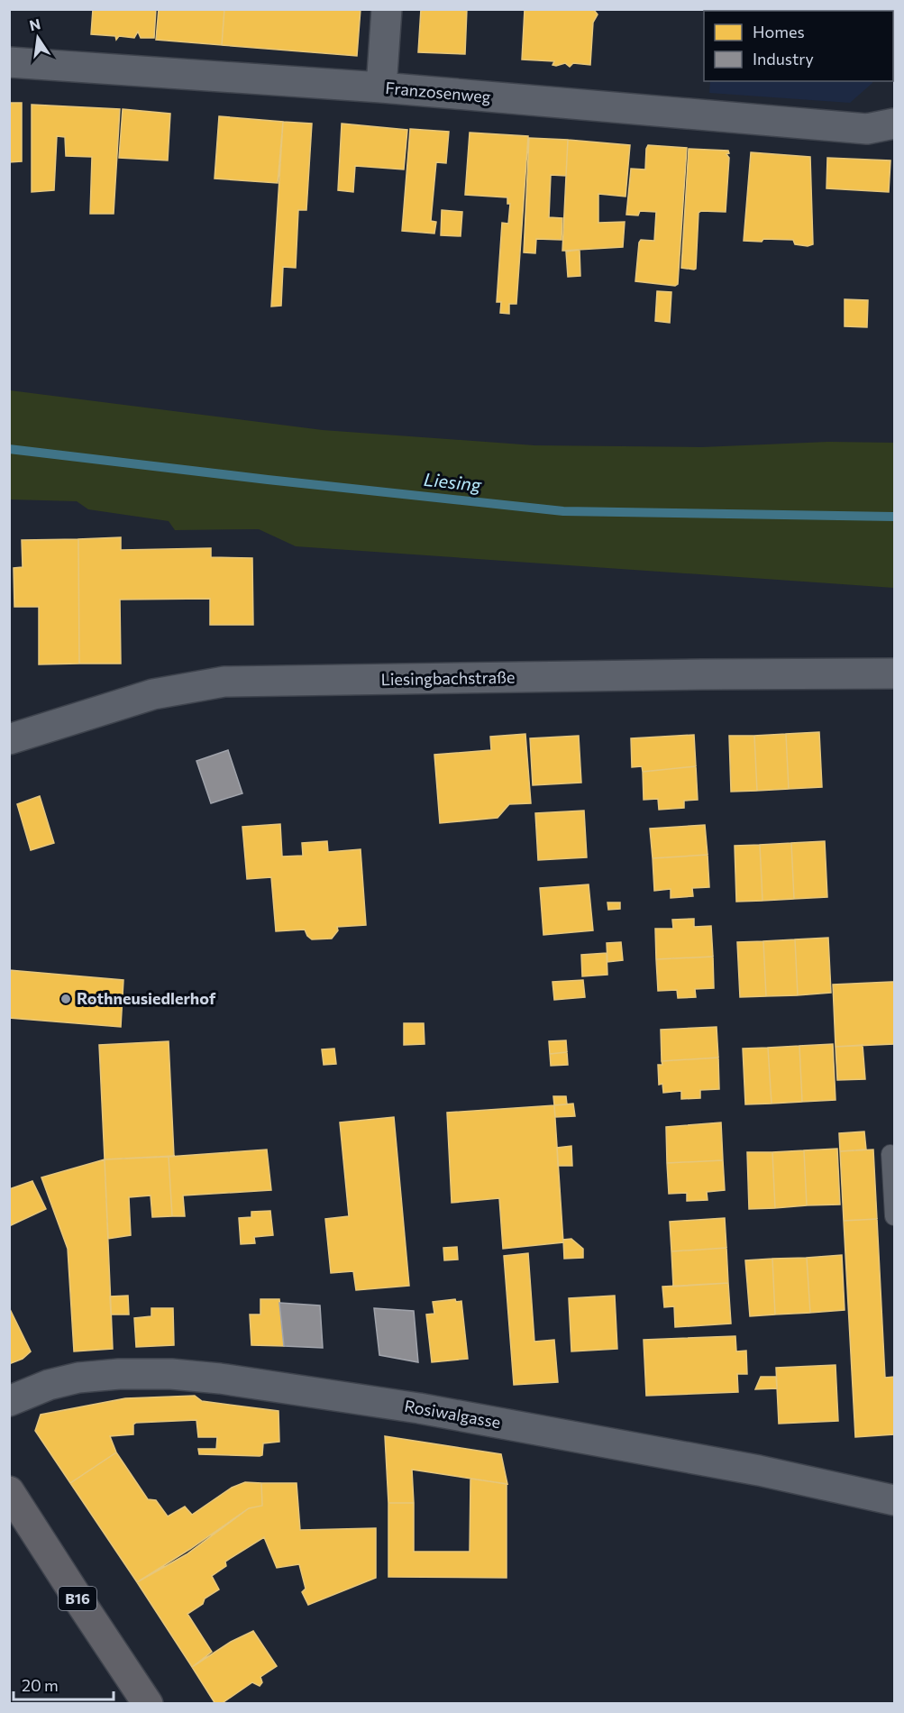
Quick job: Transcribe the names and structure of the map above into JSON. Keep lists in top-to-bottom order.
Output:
{
  "streets": {
    "main road": ["B16"],
    "street": ["Franzosenweg", "Liesingbachstraße", "Rosiwalgasse"]
  },
  "water": ["Liesing"],
  "places": ["Rothneusiedlerhof"],
  "legend": ["Homes", "Industry"],
  "scale_bar": "20 m",
  "north": "top"
}
